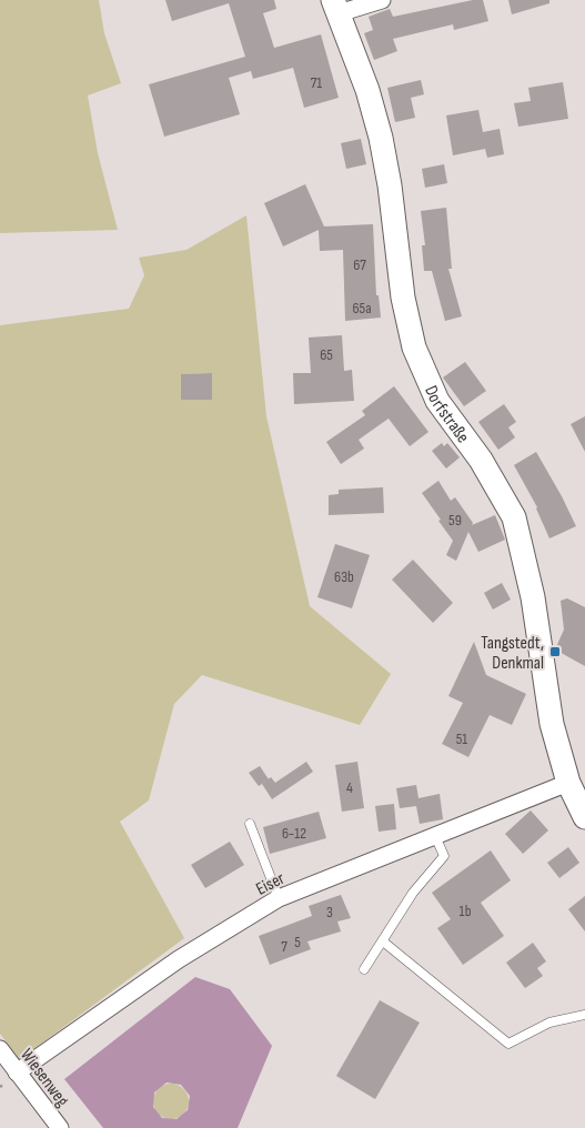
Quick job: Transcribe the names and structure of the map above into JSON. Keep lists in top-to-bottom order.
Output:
{
  "streets": {
    "main road": ["Dorfstraße"],
    "street": ["Eiser", "Wiesenweg"]
  },
  "crossings": [
    ["Dorfstraße", "Eiser"],
    ["Eiser", "Wiesenweg"]
  ],
  "places": {
    "transit": ["Tangstedt, Denkmal"]
  },
  "house_numbers": [
    "71",
    "67",
    "65a",
    "65",
    "59",
    "63b",
    "51",
    "4",
    "6-12",
    "1b",
    "3",
    "5",
    "7"
  ]
}
